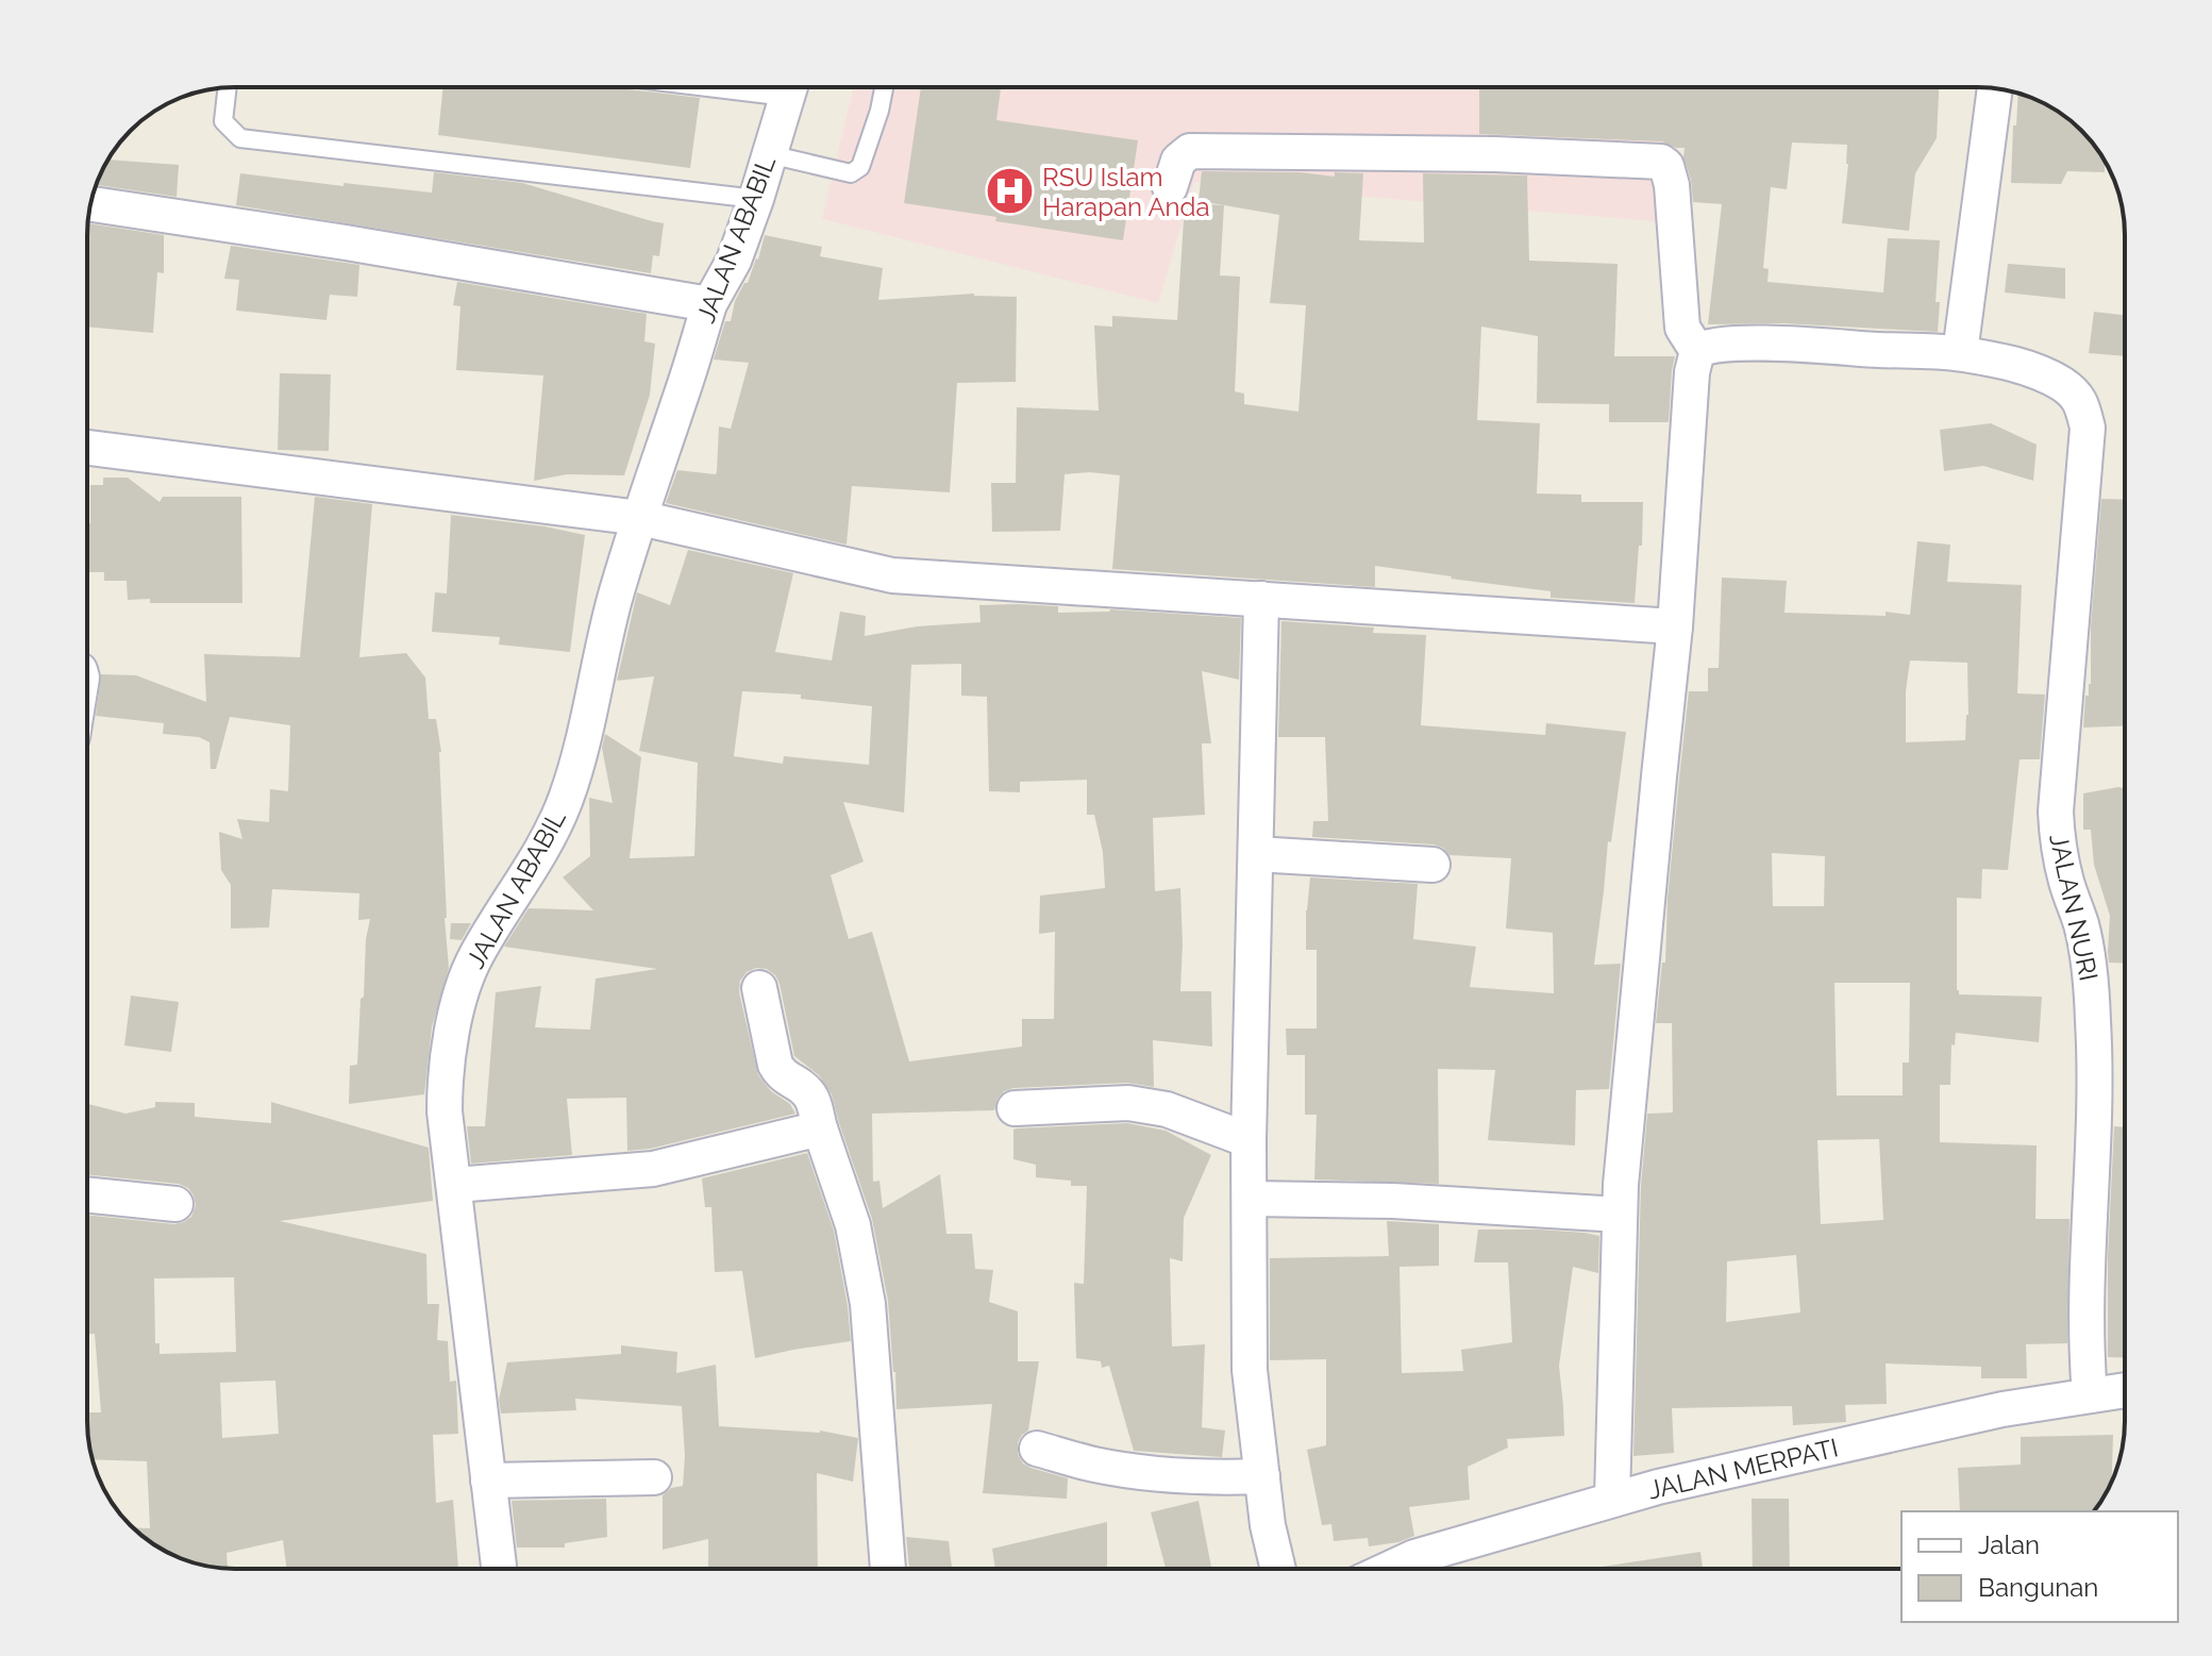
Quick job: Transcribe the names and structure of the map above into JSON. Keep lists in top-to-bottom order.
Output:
{
  "streets": {
    "street": ["JALAN ABABIL", "JALAN NURI", "JALAN MERPATI"]
  },
  "crossings": [
    ["JALAN NURI", "JALAN MERPATI"]
  ],
  "places": {
    "hospital": ["RSU Islam Harapan Anda"]
  },
  "legend": ["Jalan", "Bangunan"]
}
